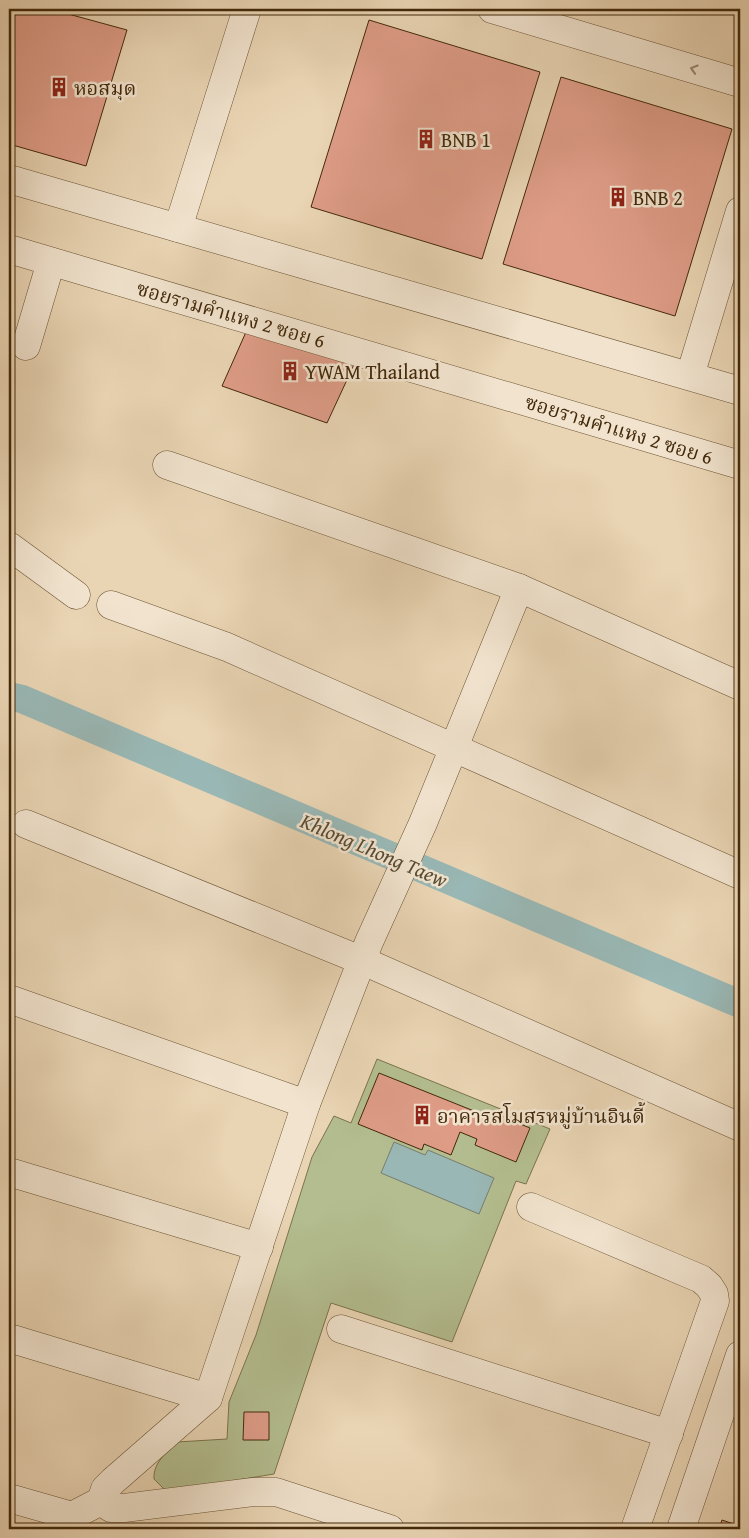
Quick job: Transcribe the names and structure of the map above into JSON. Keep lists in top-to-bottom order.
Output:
{
  "streets": {
    "street": ["ซอยรามคำแหง 2 ซอย 6"]
  },
  "water": ["Khlong Lhong Taew"],
  "places": {
    "building": [
      "หอสมุด",
      "BNB 1",
      "BNB 2",
      "YWAM Thailand",
      "อาคารสโมสรหมู่บ้านอินดี้"
    ]
  }
}
